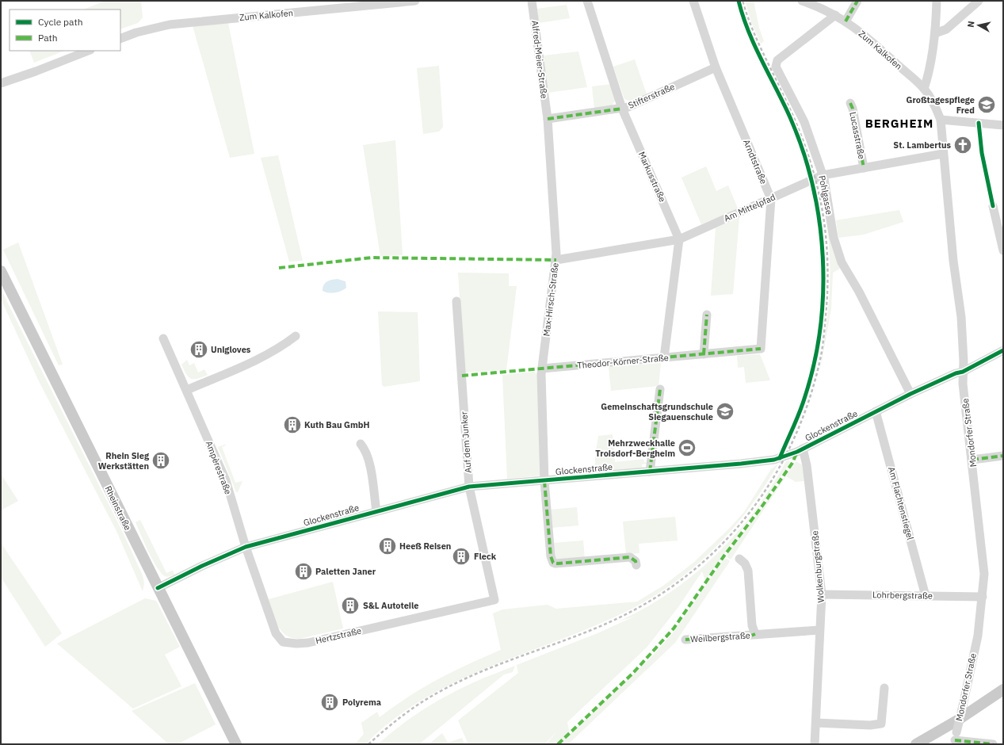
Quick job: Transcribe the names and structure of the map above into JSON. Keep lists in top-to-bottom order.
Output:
{
  "streets": {
    "main road": ["Rheinstraße"],
    "street": [
      "Zum Kalkofen",
      "Alfred-Meier-Straße",
      "Stifterstraße",
      "Lucasstraße",
      "Arndtstraße",
      "Markusstraße",
      "Pohlgasse",
      "Am Mittelpfad",
      "Max-Hirsch-Straße",
      "Theodor-Körner-Straße",
      "Glockenstraße",
      "Mondorfer Straße",
      "Auf dem Junker",
      "Ampèrestraße",
      "Am Flachtenstiegel",
      "Wolkenburgstraße",
      "Lohrbergstraße",
      "Hertzstraße",
      "Weilbergstraße"
    ]
  },
  "crossings": [
    ["Zum Kalkofen", "Pohlgasse"],
    ["Zum Kalkofen", "Mondorfer Straße"],
    ["Alfred-Meier-Straße", "Stifterstraße"],
    ["Alfred-Meier-Straße", "Max-Hirsch-Straße"],
    ["Stifterstraße", "Arndtstraße"],
    ["Stifterstraße", "Markusstraße"],
    ["Stifterstraße", "Max-Hirsch-Straße"],
    ["Lucasstraße", "Am Mittelpfad"],
    ["Arndtstraße", "Am Mittelpfad"],
    ["Arndtstraße", "Theodor-Körner-Straße"],
    ["Markusstraße", "Am Mittelpfad"],
    ["Pohlgasse", "Am Mittelpfad"],
    ["Pohlgasse", "Glockenstraße"],
    ["Am Mittelpfad", "Max-Hirsch-Straße"],
    ["Am Mittelpfad", "Mondorfer Straße"],
    ["Max-Hirsch-Straße", "Theodor-Körner-Straße"],
    ["Max-Hirsch-Straße", "Glockenstraße"],
    ["Glockenstraße", "Mondorfer Straße"],
    ["Glockenstraße", "Auf dem Junker"],
    ["Glockenstraße", "Ampèrestraße"],
    ["Glockenstraße", "Am Flachtenstiegel"],
    ["Glockenstraße", "Rheinstraße"],
    ["Glockenstraße", "Wolkenburgstraße"],
    ["Glockenstraße", "Hertzstraße"],
    ["Mondorfer Straße", "Lohrbergstraße"],
    ["Auf dem Junker", "Hertzstraße"],
    ["Ampèrestraße", "Hertzstraße"],
    ["Am Flachtenstiegel", "Lohrbergstraße"],
    ["Wolkenburgstraße", "Lohrbergstraße"],
    ["Wolkenburgstraße", "Weilbergstraße"]
  ],
  "districts": ["BERGHEIM"],
  "places": {
    "school or university": ["Großtagespflege Fred", "Gemeinschaftsgrundschule Siegauenschule"],
    "church": ["St. Lambertus"],
    "building": [
      "Unigloves",
      "Kuth Bau GmbH",
      "Rhein Sieg Werkstätten",
      "Heeß Reisen",
      "Fleck",
      "Paletten Janer",
      "S&L Autoteile",
      "Polyrema"
    ],
    "sports": ["Mehrzweckhalle Troisdorf-Bergheim"]
  },
  "legend": ["Cycle path", "Path"],
  "north": "left"
}
